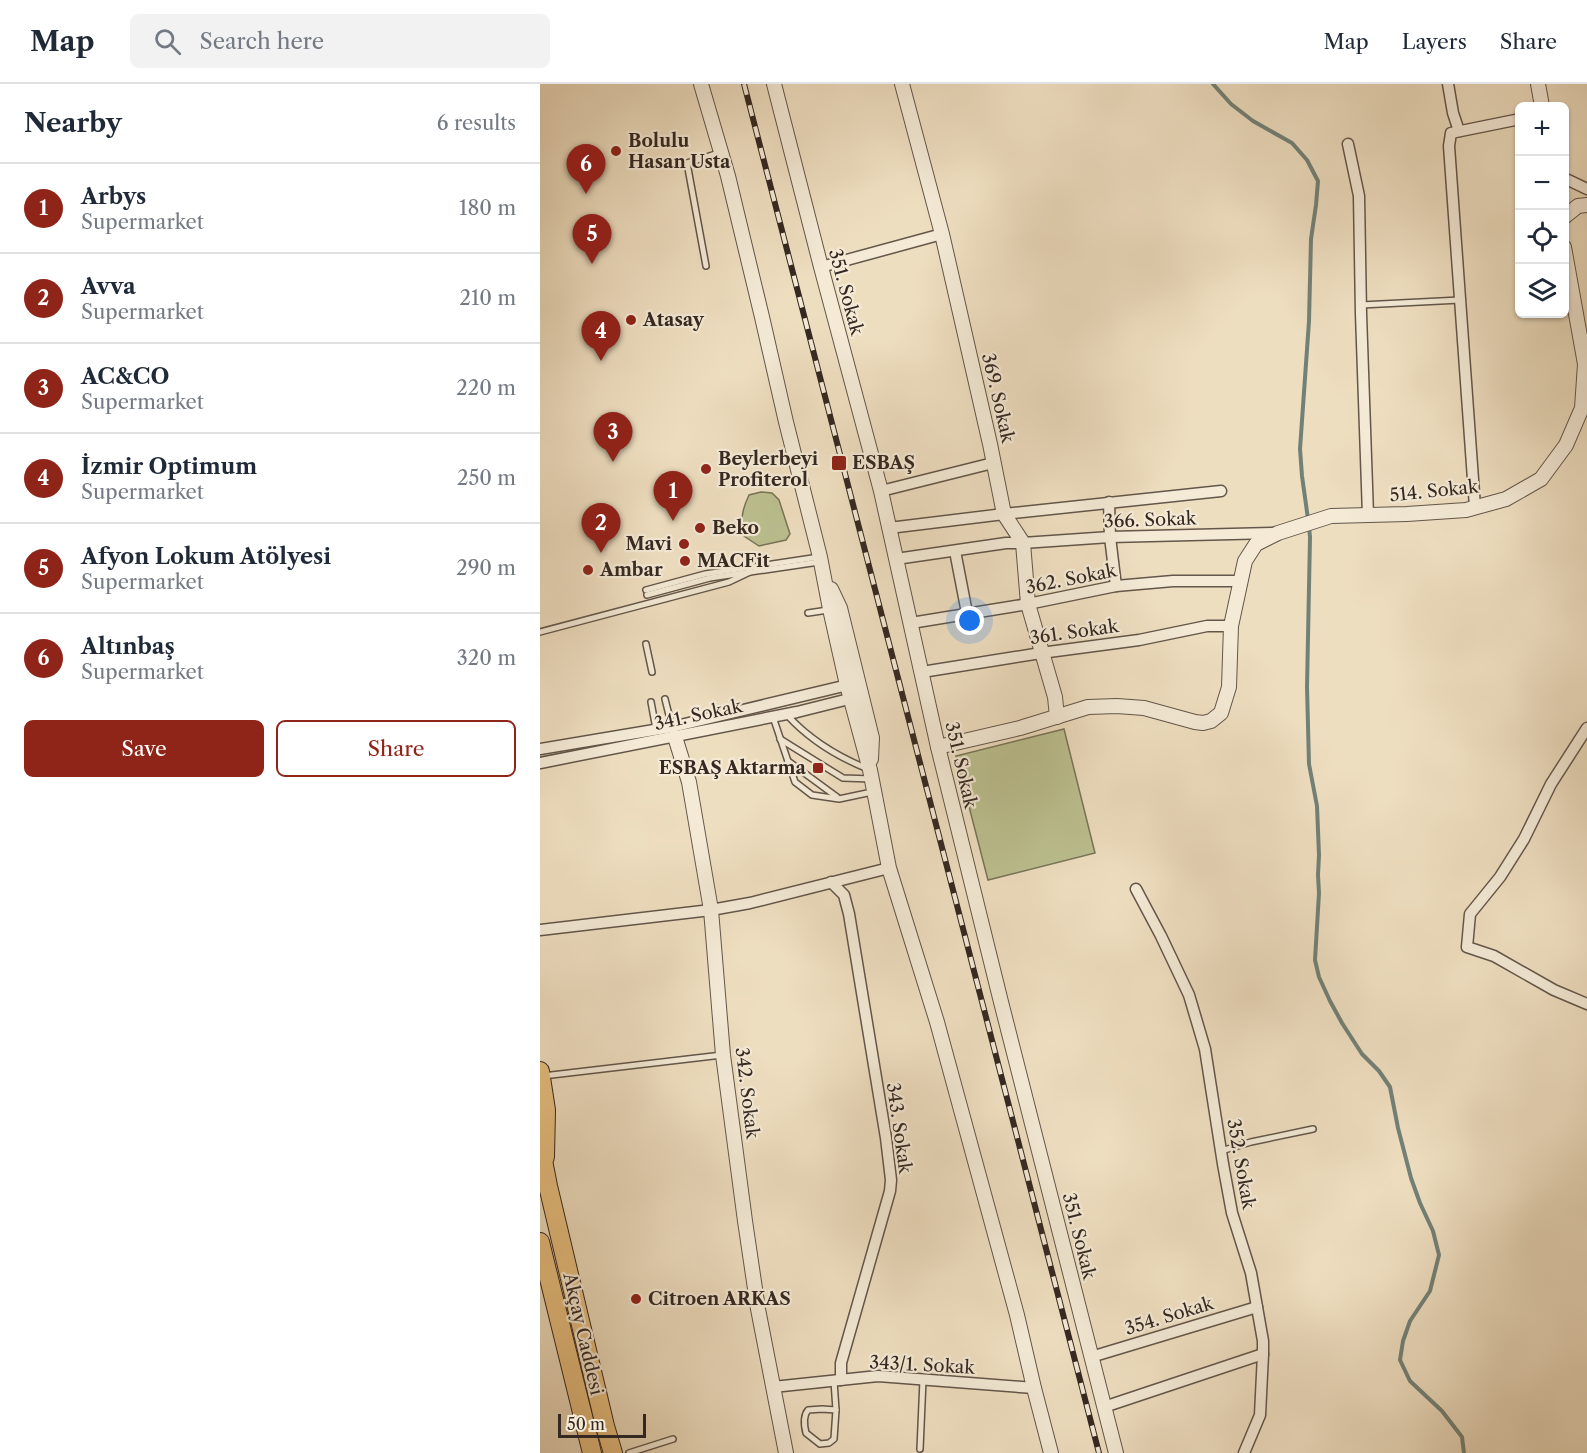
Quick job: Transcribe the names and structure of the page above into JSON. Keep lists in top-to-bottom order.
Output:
{
  "streets": {
    "highway": ["Akçay Caddesi"],
    "street": [
      "351. Sokak",
      "369. Sokak",
      "514. Sokak",
      "366. Sokak",
      "362. Sokak",
      "361. Sokak",
      "341. Sokak",
      "342. Sokak",
      "343. Sokak",
      "352. Sokak",
      "354. Sokak",
      "343/1. Sokak"
    ]
  },
  "crossings": [
    ["351. Sokak", "514. Sokak"],
    ["351. Sokak", "366. Sokak"],
    ["351. Sokak", "362. Sokak"],
    ["351. Sokak", "361. Sokak"],
    ["351. Sokak", "354. Sokak"],
    ["369. Sokak", "514. Sokak"],
    ["369. Sokak", "366. Sokak"],
    ["369. Sokak", "362. Sokak"],
    ["369. Sokak", "361. Sokak"],
    ["514. Sokak", "366. Sokak"],
    ["514. Sokak", "362. Sokak"],
    ["514. Sokak", "361. Sokak"],
    ["341. Sokak", "342. Sokak"],
    ["342. Sokak", "343/1. Sokak"],
    ["343. Sokak", "343/1. Sokak"],
    ["352. Sokak", "354. Sokak"]
  ],
  "places": {
    "other": [
      "Bolulu Hasan Usta",
      "Atasay",
      "Beylerbeyi Profiterol",
      "Beko",
      "Mavi",
      "MACFit",
      "Ambar",
      "Citroen ARKAS"
    ],
    "transit": ["ESBAŞ", "ESBAŞ Aktarma"]
  },
  "scale_bar": "50 m",
  "page": {
    "header": "Map",
    "search": "Search here",
    "nav": ["Map", "Layers", "Share"],
    "heading": ["Nearby", "6 results"],
    "map_buttons": ["+", "−"],
    "pins": [
      "6",
      "5",
      "4",
      "3",
      "1",
      "2"
    ],
    "list": [
      {
        "mark": "1",
        "name": "Arbys",
        "note": "Supermarket",
        "value": "180 m"
      },
      {
        "mark": "2",
        "name": "Avva",
        "note": "Supermarket",
        "value": "210 m"
      },
      {
        "mark": "3",
        "name": "AC&CO",
        "note": "Supermarket",
        "value": "220 m"
      },
      {
        "mark": "4",
        "name": "İzmir Optimum",
        "note": "Supermarket",
        "value": "250 m"
      },
      {
        "mark": "5",
        "name": "Afyon Lokum Atölyesi",
        "note": "Supermarket",
        "value": "290 m"
      },
      {
        "mark": "6",
        "name": "Altınbaş",
        "note": "Supermarket",
        "value": "320 m"
      }
    ],
    "buttons": ["Save", "Share"],
    "scale": "50 m"
  }
}
